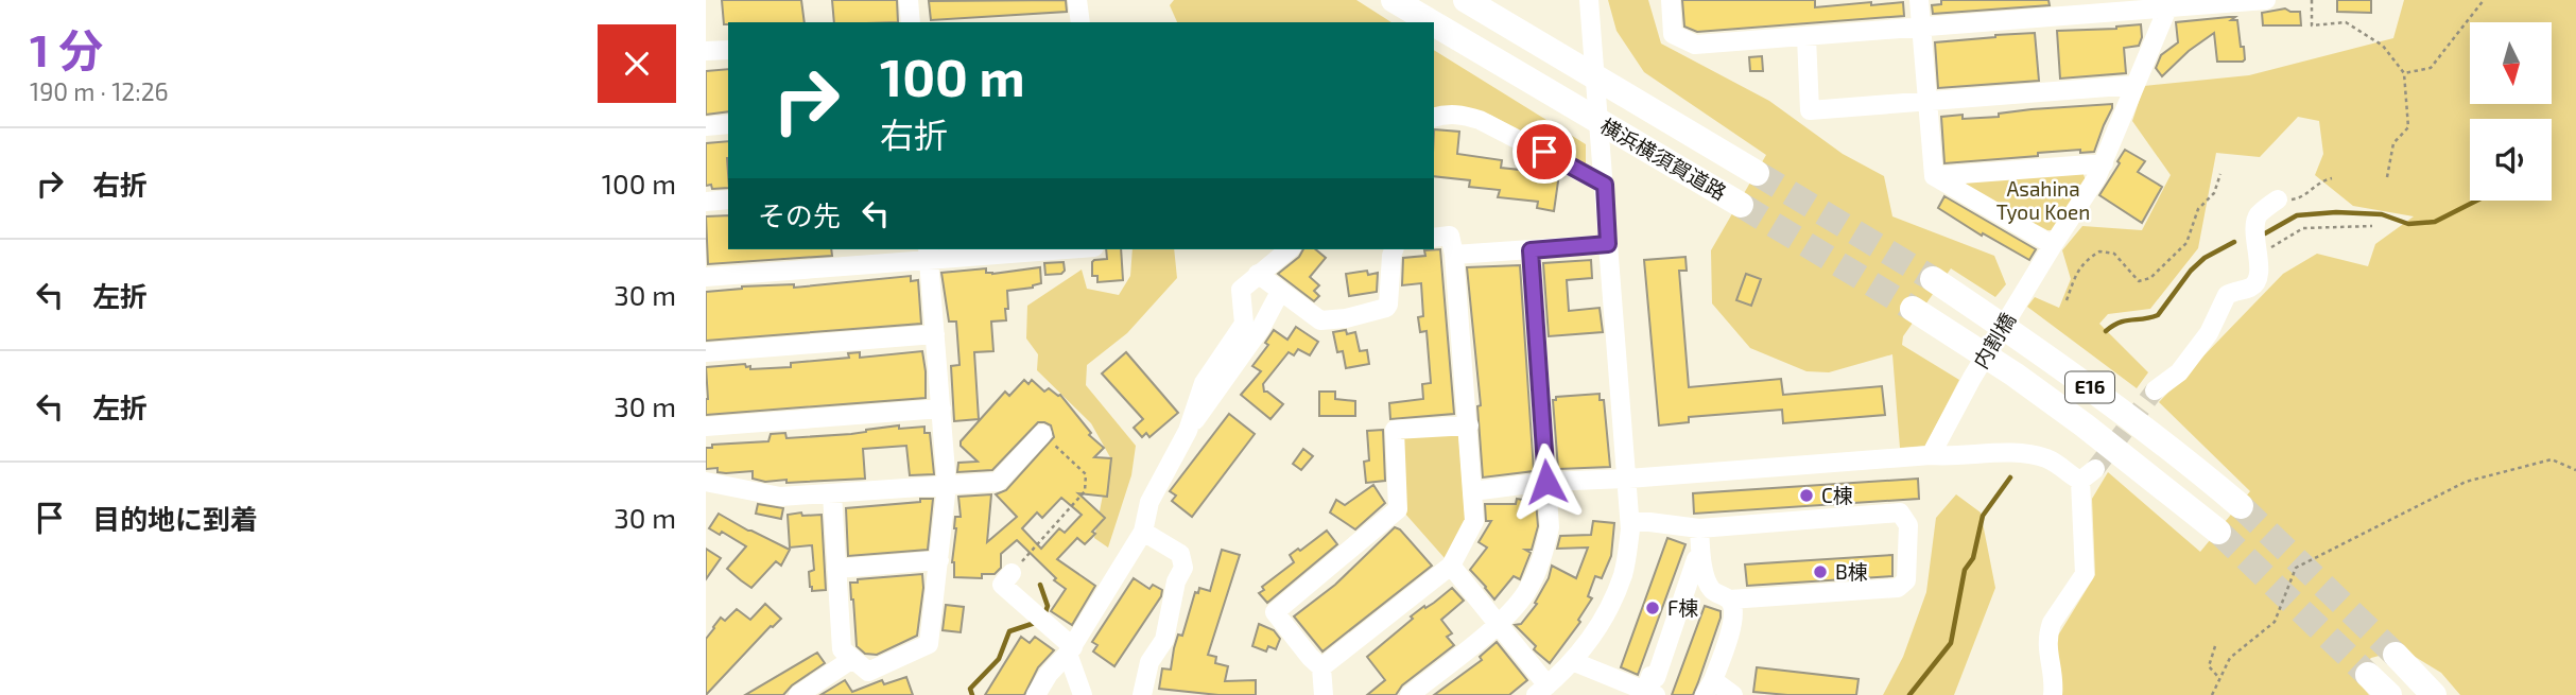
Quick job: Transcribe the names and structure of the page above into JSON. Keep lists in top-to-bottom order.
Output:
{
  "streets": {
    "highway": ["横浜横須賀道路", "E16"],
    "street": ["内割橋"]
  },
  "parks": ["Asahina Tyou Koen"],
  "places": ["C棟", "B棟", "F棟"],
  "north": "bottom",
  "page": {
    "heading": ["1 分", "190 m · 12:26"],
    "turn": ["100 m", "右折"],
    "list": [
      {
        "name": "右折",
        "value": "100 m"
      },
      {
        "name": "左折",
        "value": "30 m"
      },
      {
        "name": "左折",
        "value": "30 m"
      },
      {
        "name": "目的地に到着",
        "value": "30 m"
      }
    ],
    "then": "その先"
  }
}
